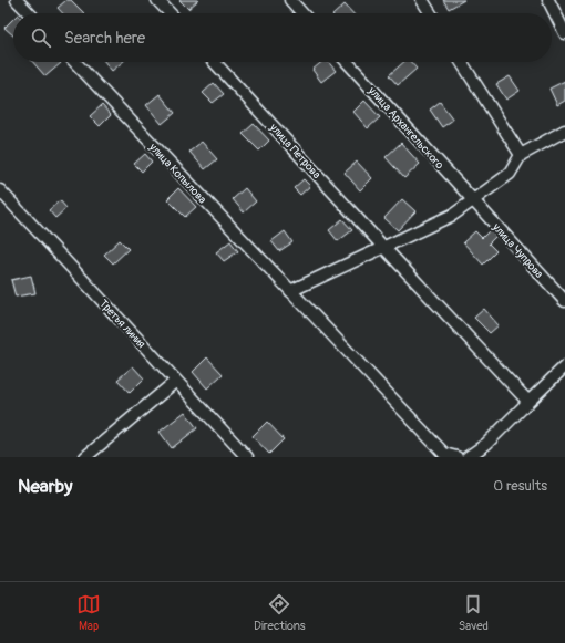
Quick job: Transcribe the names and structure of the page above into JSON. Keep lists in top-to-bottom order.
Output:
{
  "streets": {
    "street": [
      "улица Архангельского",
      "улица Петрова",
      "улица Копылова",
      "улица Чупрова",
      "Третья линия"
    ]
  },
  "crossings": [
    ["улица Архангельского", "улица Чупрова"]
  ],
  "page": {
    "search": "Search here",
    "heading": ["Nearby", "0 results"],
    "nav": ["Map", "Directions", "Saved"]
  }
}
